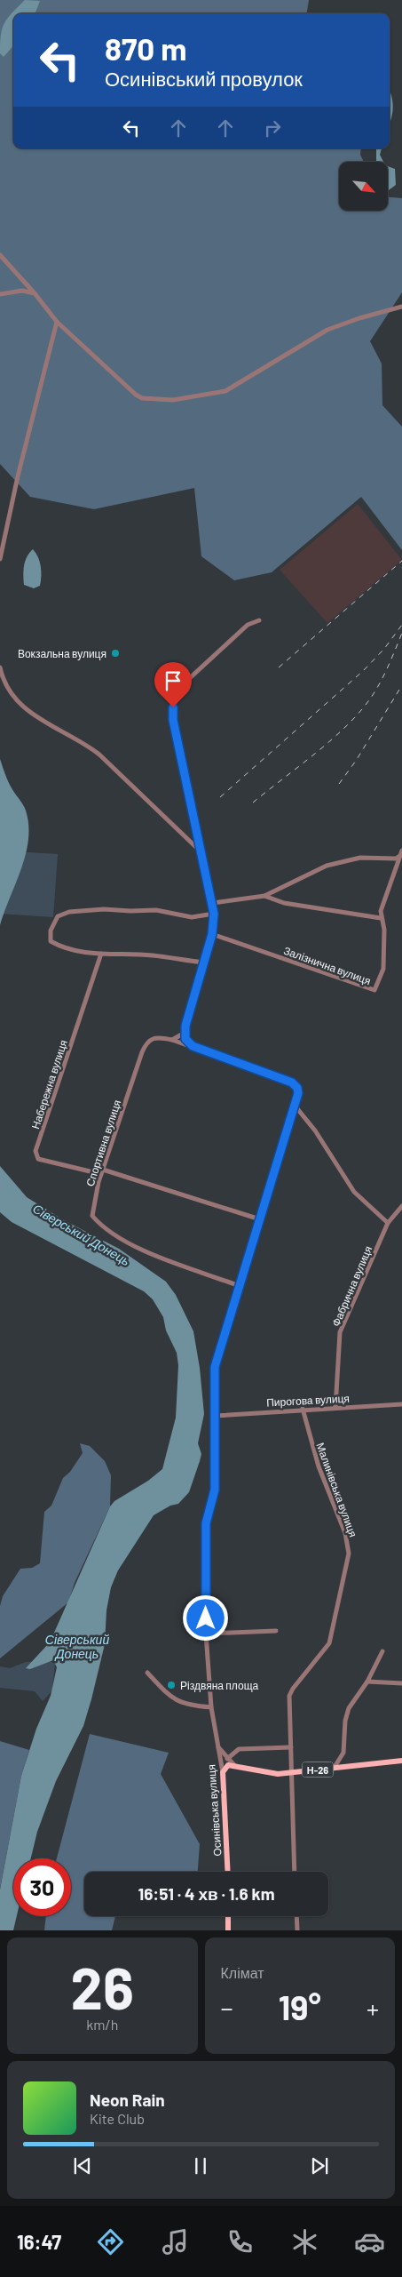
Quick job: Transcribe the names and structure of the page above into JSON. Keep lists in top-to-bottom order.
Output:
{
  "streets": {
    "main road": ["Н-26", "Осинівська вулиця"],
    "street": [
      "Залізнична вулиця",
      "Набережна вулиця",
      "Спортивна вулиця",
      "Фабрична вулиця",
      "Пирогова вулиця",
      "Малинівська вулиця"
    ]
  },
  "crossings": [
    ["Набережна вулиця", "Спортивна вулиця"],
    ["Набережна вулиця", "Осинівська вулиця"],
    ["Спортивна вулиця", "Осинівська вулиця"],
    ["Фабрична вулиця", "Пирогова вулиця"],
    ["Пирогова вулиця", "Малинівська вулиця"],
    ["Пирогова вулиця", "Осинівська вулиця"],
    ["Малинівська вулиця", "Н-26"]
  ],
  "water": ["Сіверський Донець"],
  "places": ["Вокзальна вулиця", "Різдвяна площа"],
  "north": "bottom right",
  "page": {
    "turn": ["870 m", "Осинівський провулок"],
    "limit": "30",
    "trip": "16:51 · 4 хв · 1.6 km",
    "tile": [
      ["26", "km/h"],
      "Клімат"
    ],
    "heat": ["−", "19°", "+"],
    "song": ["Neon Rain", "Kite Club"],
    "tabs": "16:47"
  }
}
